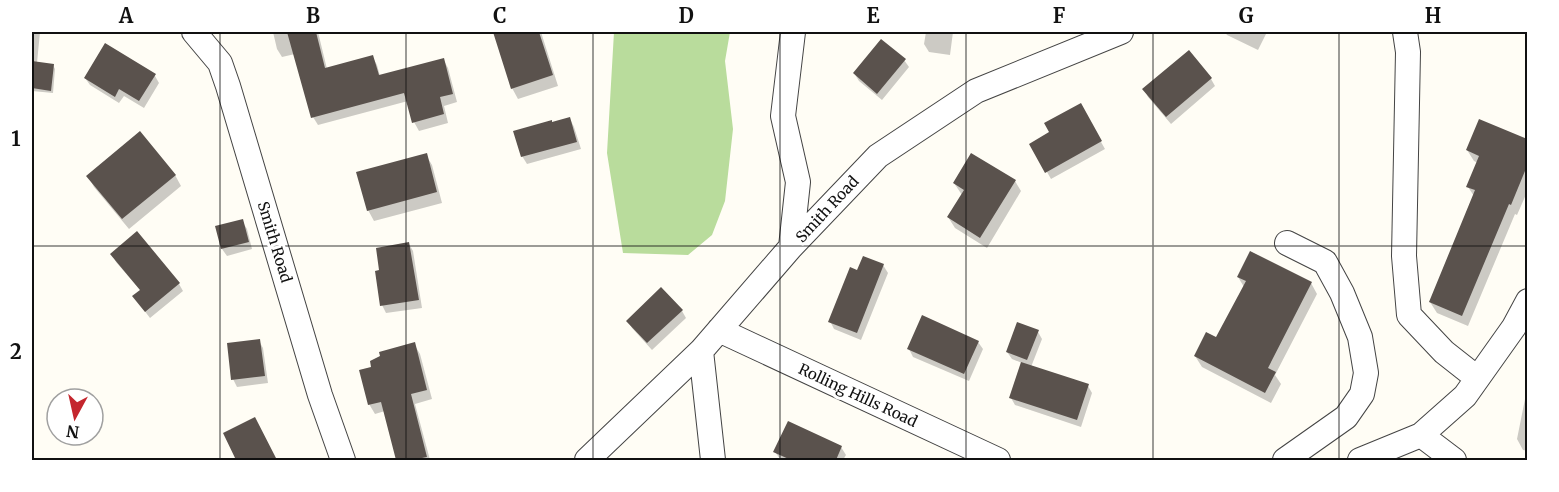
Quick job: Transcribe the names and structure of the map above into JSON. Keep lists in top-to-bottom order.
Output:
{
  "streets": {
    "street": ["Smith Road", "Rolling Hills Road"]
  },
  "crossings": [
    ["Smith Road", "Rolling Hills Road"]
  ],
  "north": "bottom",
  "grid": {
    "columns": [
      "A",
      "B",
      "C",
      "D",
      "E",
      "F",
      "G",
      "H"
    ],
    "rows": ["1", "2"]
  }
}
